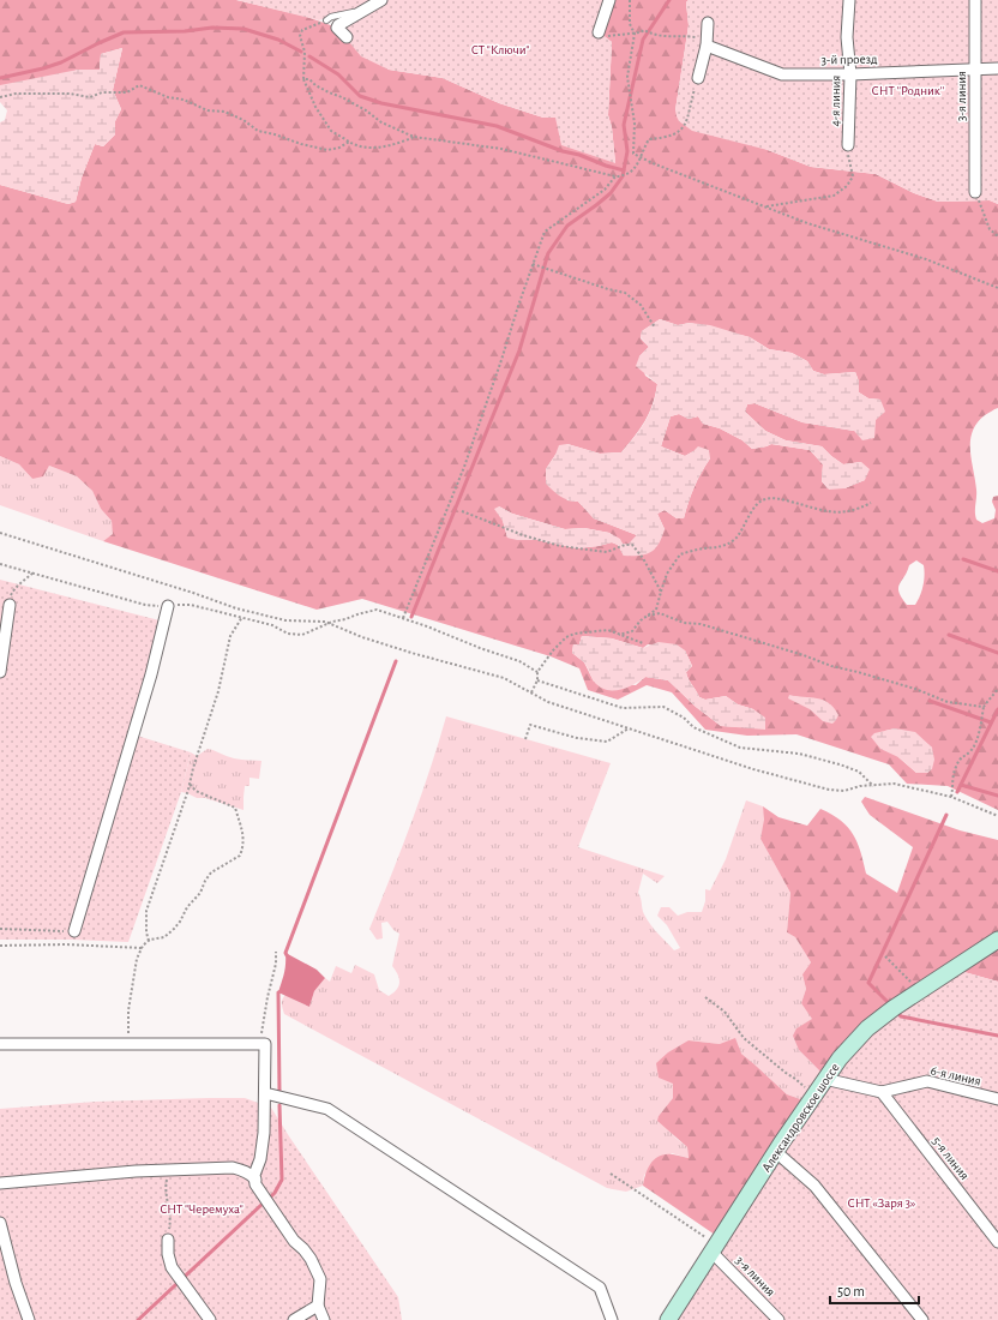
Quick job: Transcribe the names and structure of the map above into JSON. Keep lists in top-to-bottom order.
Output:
{
  "streets": {
    "street": [
      "3-й проезд",
      "3-я линия",
      "4-я линия",
      "6-я линия",
      "Александровское шоссе",
      "5-я линия"
    ]
  },
  "crossings": [
    ["3-й проезд", "3-я линия"],
    ["3-й проезд", "4-я линия"],
    ["3-я линия", "Александровское шоссе"],
    ["6-я линия", "Александровское шоссе"],
    ["6-я линия", "5-я линия"]
  ],
  "parks": [
    "СТ \"Ключи\"",
    "СНТ ''Родник''",
    "СНТ «Заря 3»",
    "СНТ \"Черемуха\""
  ],
  "scale_bar": "50 m"
}
